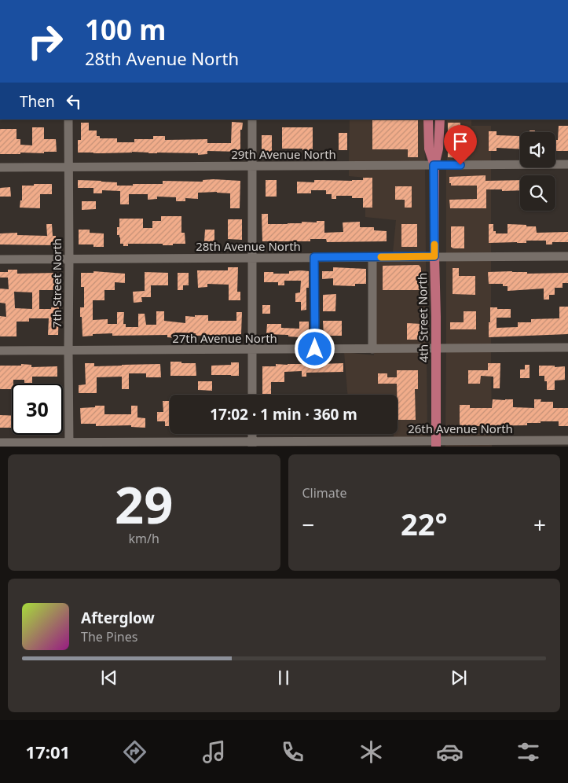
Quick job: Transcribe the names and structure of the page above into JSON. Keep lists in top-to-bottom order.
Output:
{
  "streets": {
    "main road": ["4th Street North"],
    "street": [
      "29th Avenue North",
      "28th Avenue North",
      "7th Street North",
      "27th Avenue North",
      "26th Avenue North"
    ]
  },
  "crossings": [
    ["29th Avenue North", "7th Street North"],
    ["29th Avenue North", "4th Street North"],
    ["28th Avenue North", "7th Street North"],
    ["28th Avenue North", "4th Street North"],
    ["7th Street North", "27th Avenue North"],
    ["7th Street North", "26th Avenue North"],
    ["4th Street North", "27th Avenue North"],
    ["4th Street North", "26th Avenue North"]
  ],
  "page": {
    "turn": ["100 m", "28th Avenue North"],
    "then": "Then",
    "limit": "30",
    "trip": "17:02 · 1 min · 360 m",
    "tile": [
      ["29", "km/h"],
      "Climate"
    ],
    "heat": ["−", "22°", "+"],
    "song": ["Afterglow", "The Pines"],
    "tabs": "17:01"
  }
}
